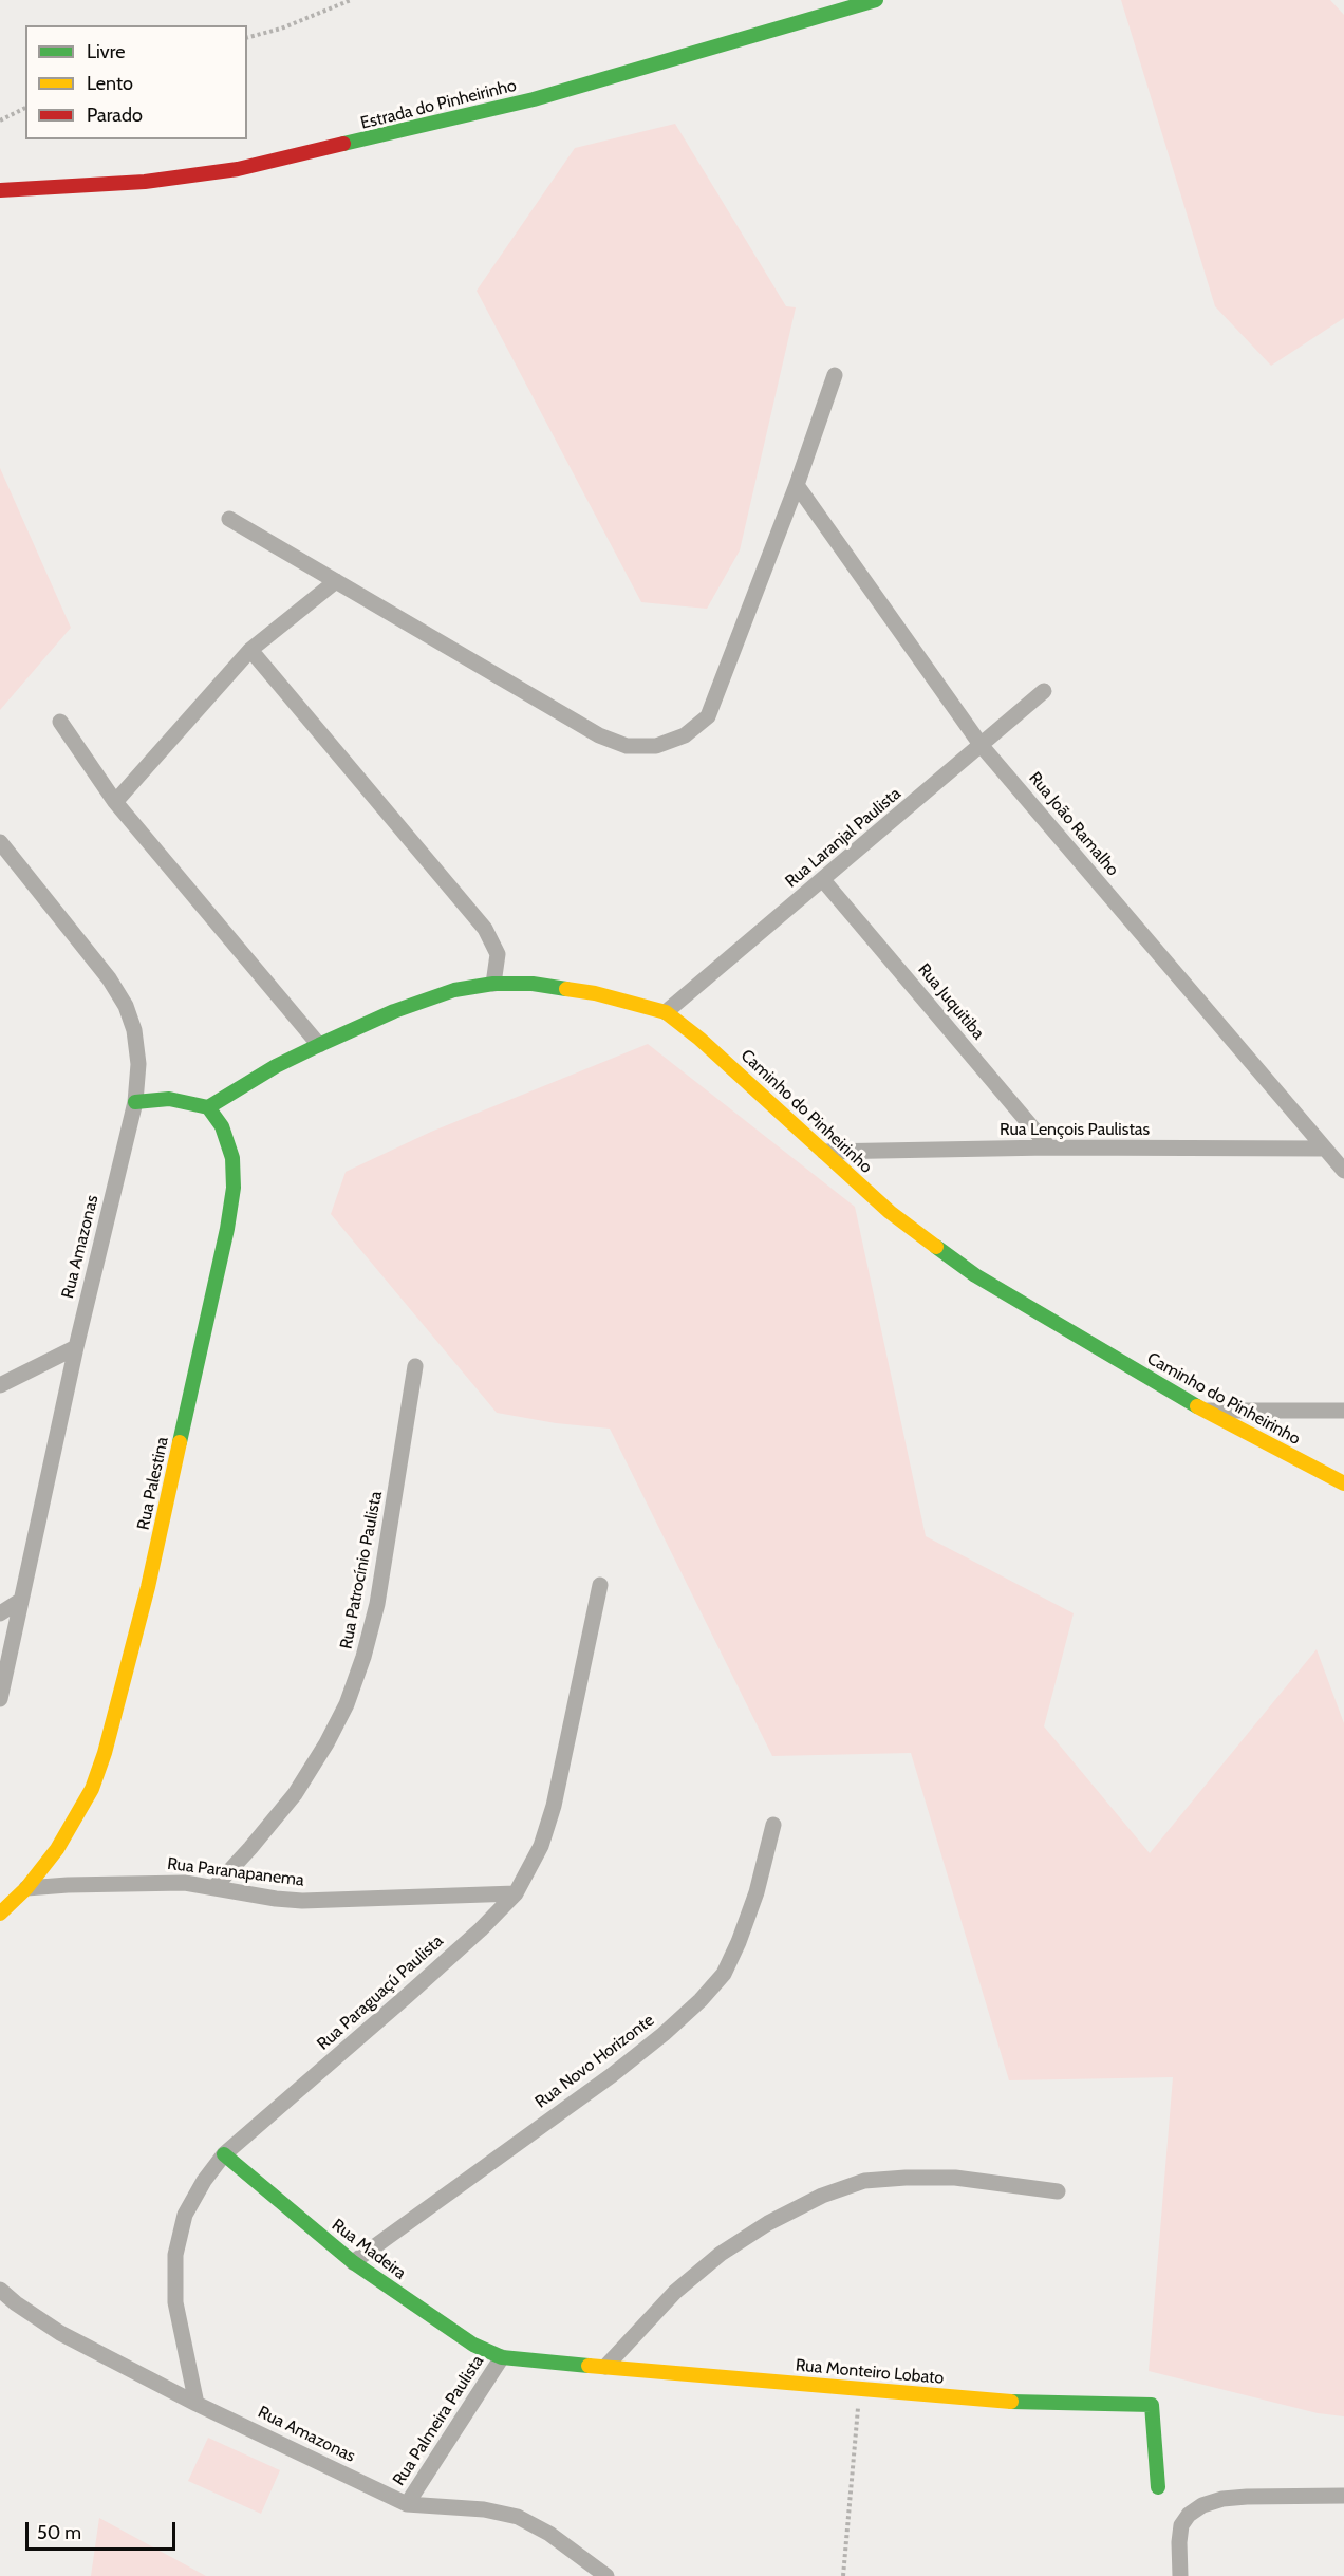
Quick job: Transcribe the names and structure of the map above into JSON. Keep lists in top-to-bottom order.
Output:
{
  "streets": {
    "street": [
      "Estrada do Pinheirinho",
      "Rua João Ramalho",
      "Rua Laranjal Paulista",
      "Rua Juquitiba",
      "Caminho do Pinheirinho",
      "Rua Lençois Paulistas",
      "Rua Amazonas",
      "Rua Palestina",
      "Rua Patrocínio Paulista",
      "Rua Paranapanema",
      "Rua Paraguaçú Paulista",
      "Rua Novo Horizonte",
      "Rua Madeira",
      "Rua Monteiro Lobato",
      "Rua Palmeira Paulista"
    ]
  },
  "crossings": [
    ["Rua João Ramalho", "Rua Laranjal Paulista"],
    ["Rua João Ramalho", "Rua Lençois Paulistas"],
    ["Rua Laranjal Paulista", "Rua Juquitiba"],
    ["Rua Laranjal Paulista", "Caminho do Pinheirinho"],
    ["Rua Juquitiba", "Rua Lençois Paulistas"],
    ["Caminho do Pinheirinho", "Rua Lençois Paulistas"],
    ["Caminho do Pinheirinho", "Rua Palestina"],
    ["Rua Amazonas", "Rua Paraguaçú Paulista"],
    ["Rua Amazonas", "Rua Palmeira Paulista"],
    ["Rua Palestina", "Rua Paranapanema"],
    ["Rua Patrocínio Paulista", "Rua Paranapanema"],
    ["Rua Paranapanema", "Rua Paraguaçú Paulista"],
    ["Rua Paraguaçú Paulista", "Rua Madeira"],
    ["Rua Novo Horizonte", "Rua Madeira"],
    ["Rua Madeira", "Rua Monteiro Lobato"],
    ["Rua Madeira", "Rua Palmeira Paulista"],
    ["Rua Monteiro Lobato", "Rua Palmeira Paulista"]
  ],
  "legend": ["Livre", "Lento", "Parado"],
  "scale_bar": "50 m"
}
